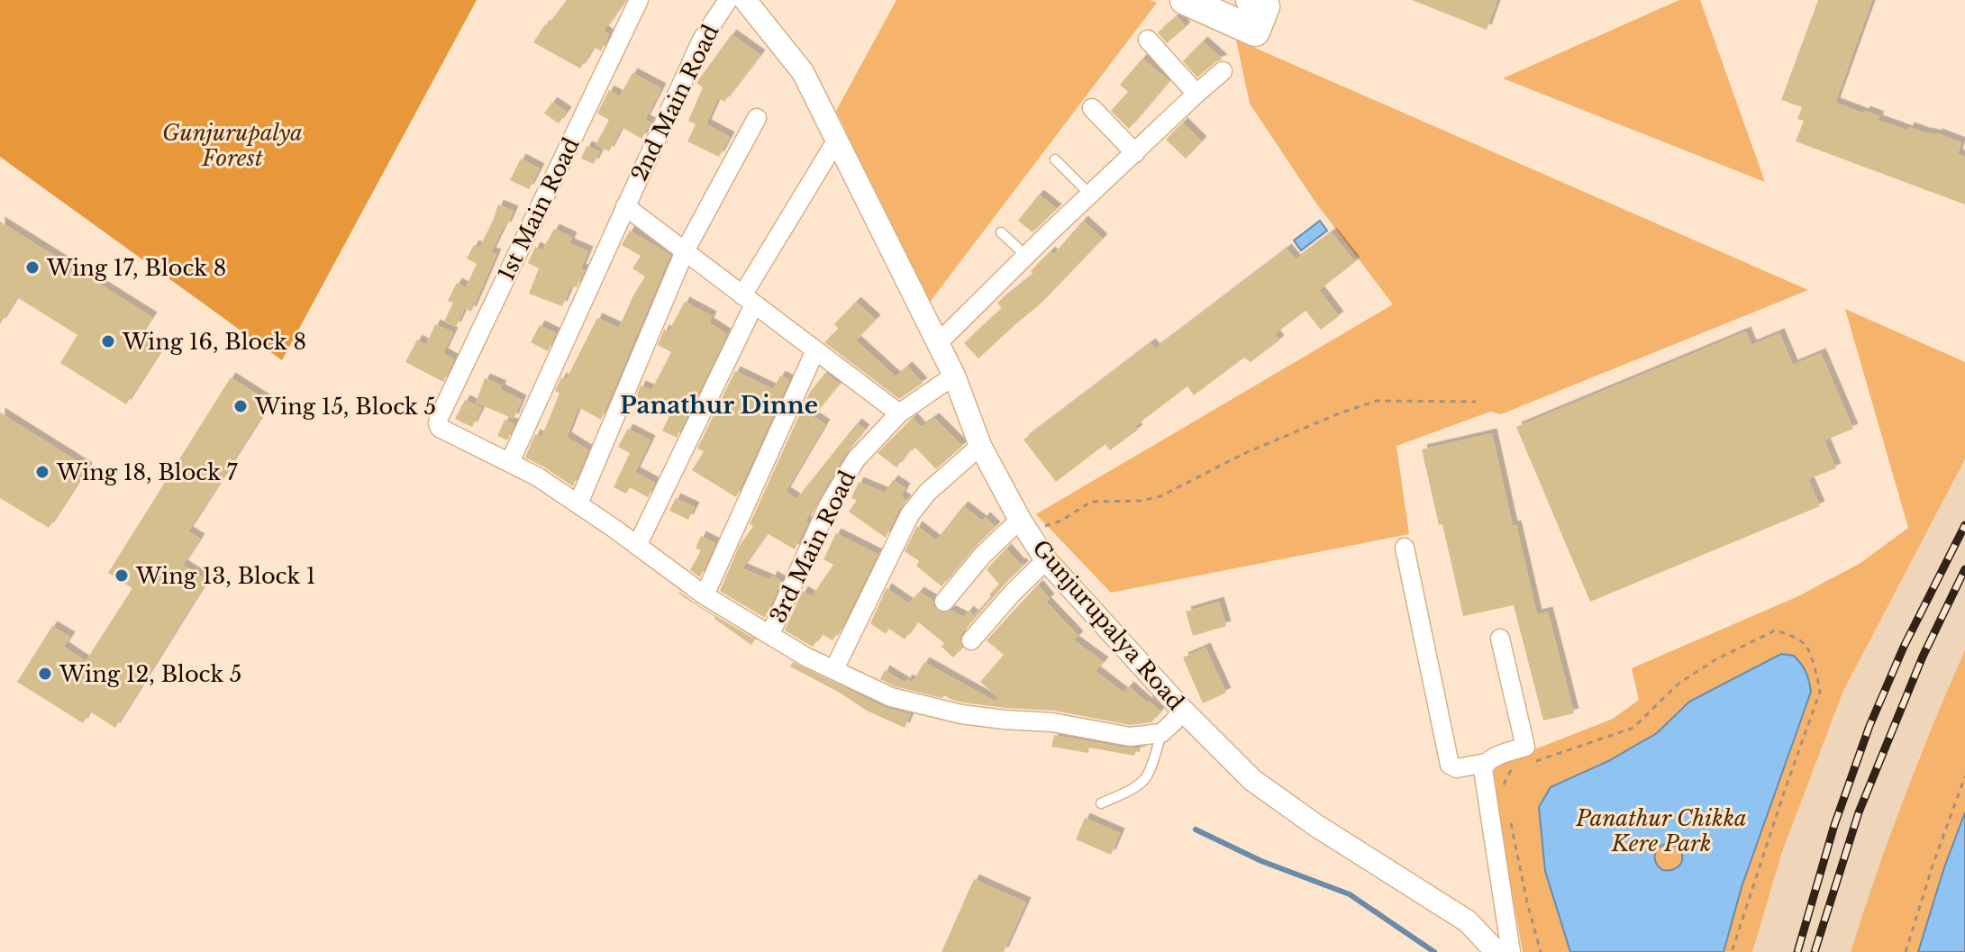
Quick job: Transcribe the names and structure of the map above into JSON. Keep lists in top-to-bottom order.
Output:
{
  "streets": {
    "street": [
      "2nd Main Road",
      "1st Main Road",
      "3rd Main Road",
      "Gunjurupalya Road"
    ]
  },
  "crossings": [
    ["2nd Main Road", "1st Main Road"],
    ["3rd Main Road", "Gunjurupalya Road"]
  ],
  "districts": ["Panathur Dinne"],
  "parks": ["Gunjurupalya Forest", "Panathur Chikka Kere Park"],
  "places": [
    "Wing 17, Block 8",
    "Wing 16, Block 8",
    "Wing 15, Block 5",
    "Wing 18, Block 7",
    "Wing 13, Block 1",
    "Wing 12, Block 5"
  ]
}
